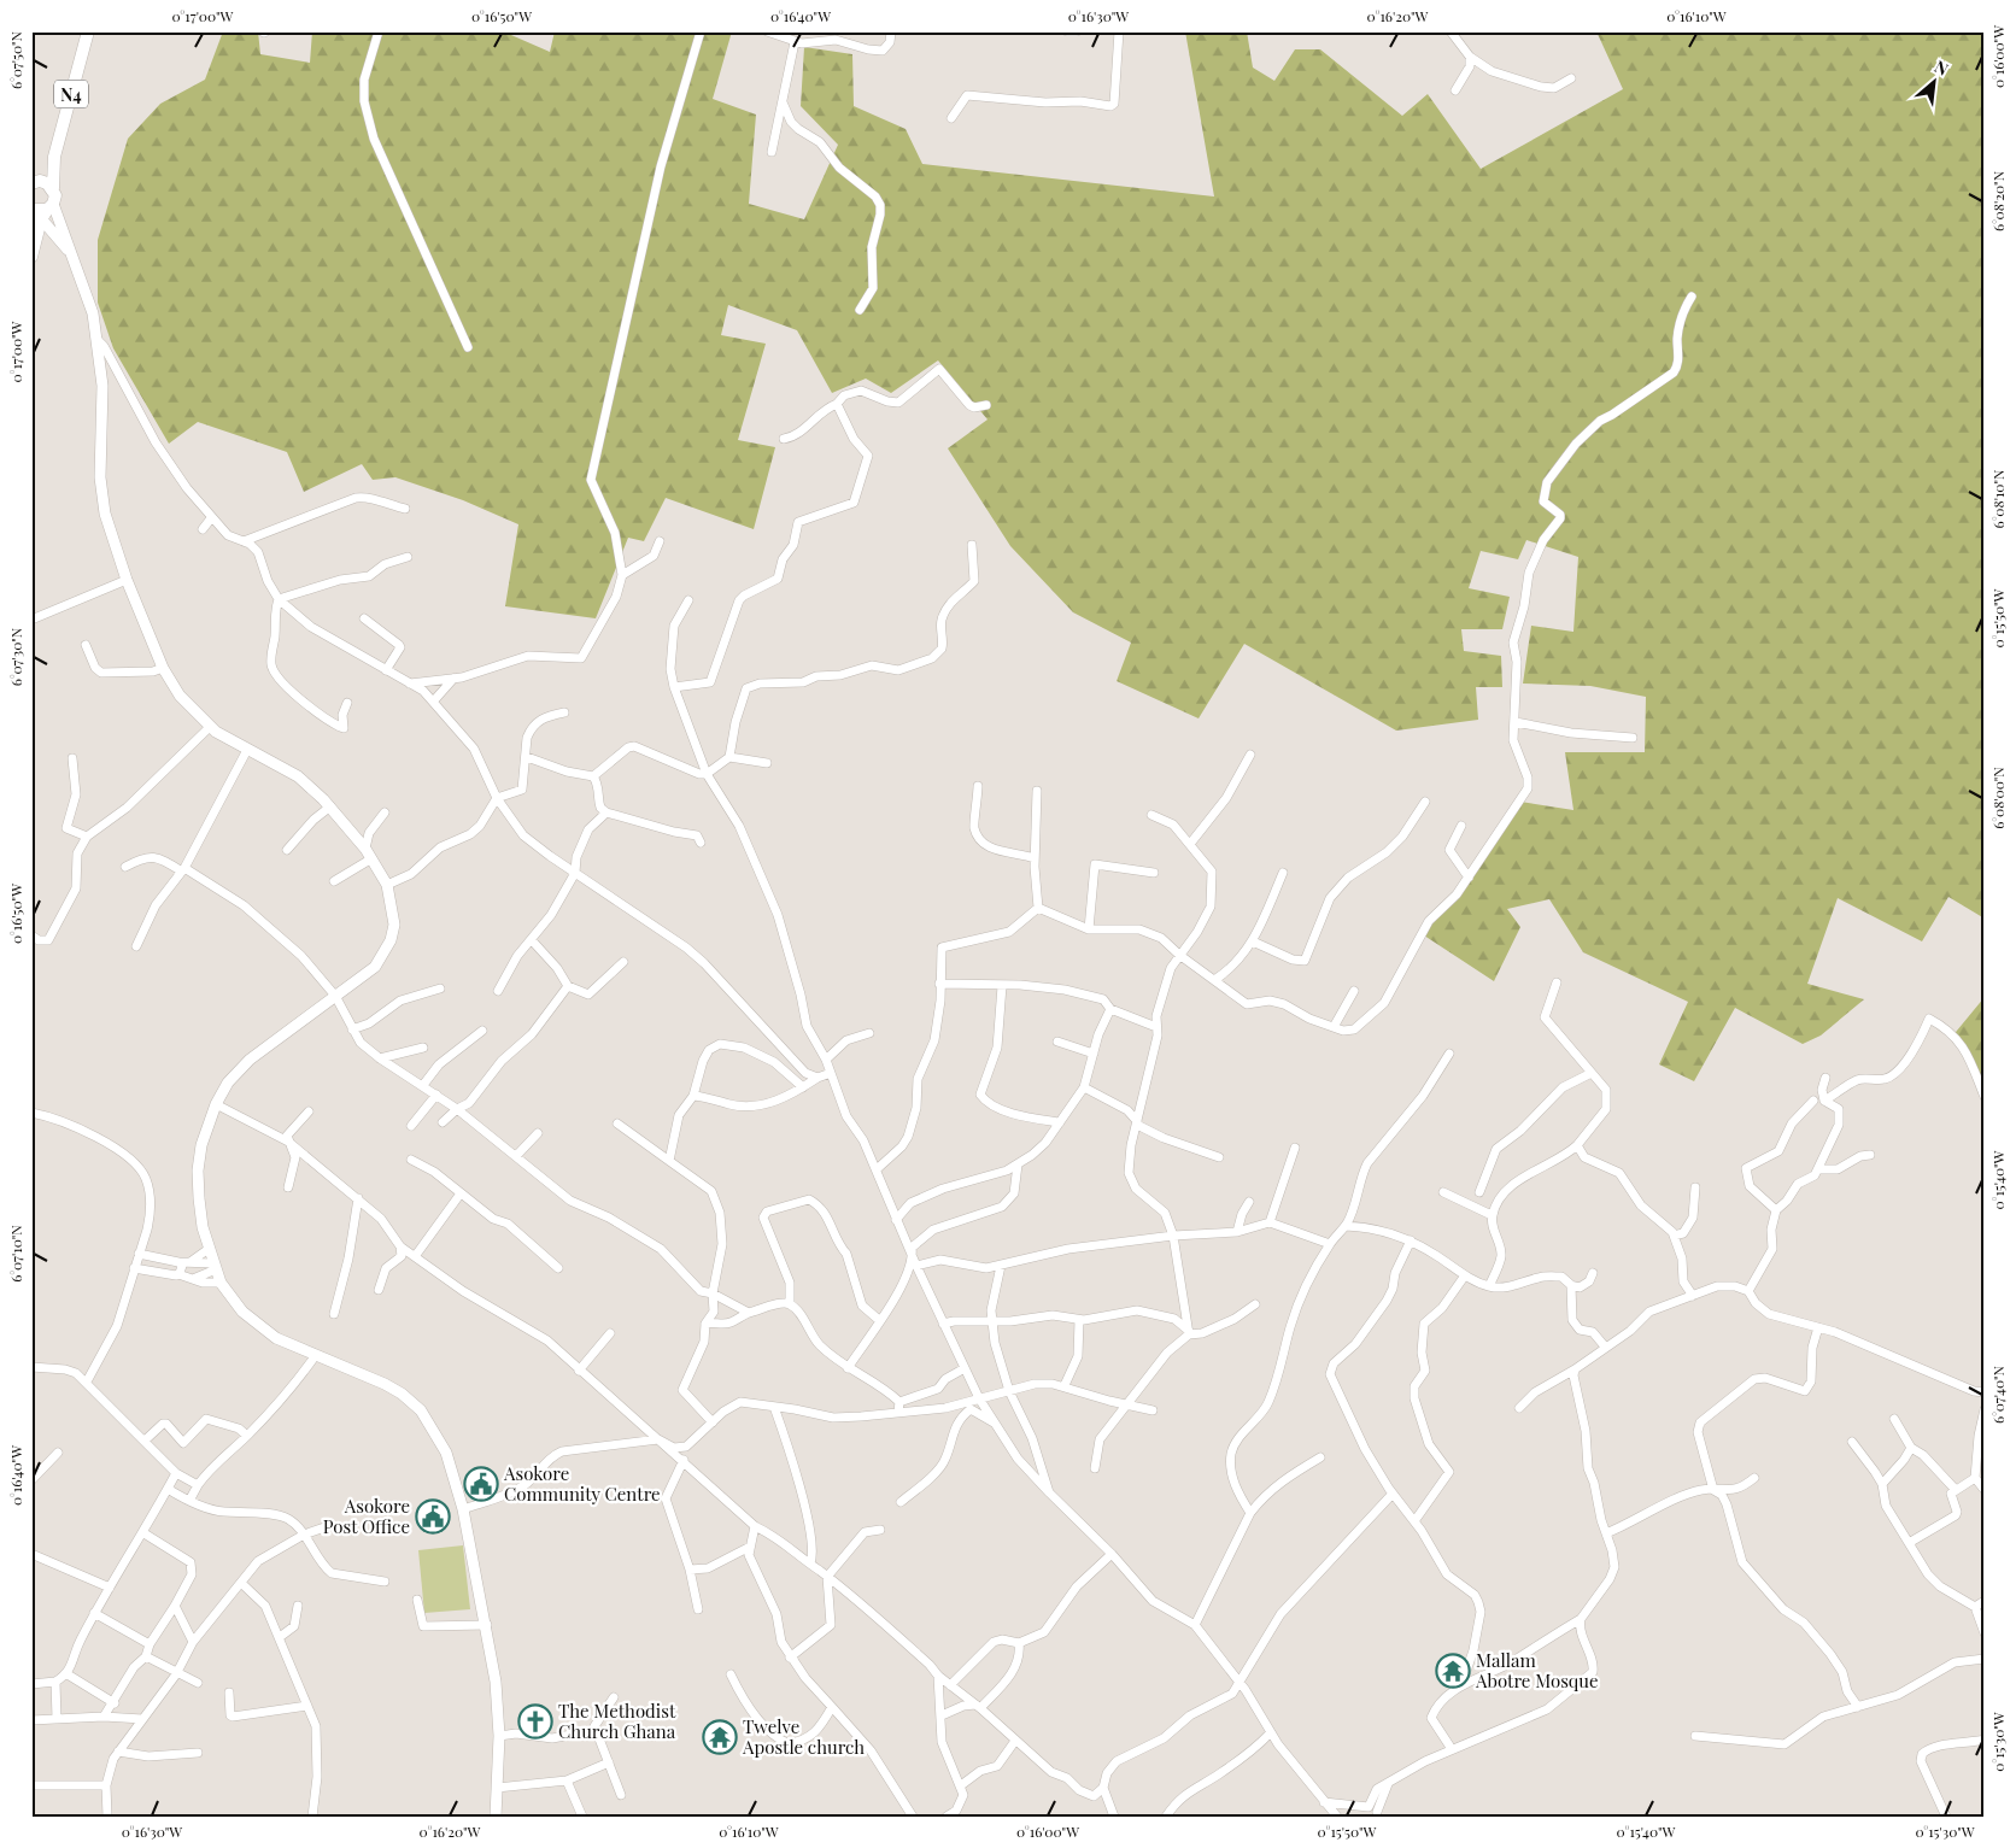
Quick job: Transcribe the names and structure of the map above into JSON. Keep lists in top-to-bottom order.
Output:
{
  "streets": {
    "highway": ["N4"]
  },
  "places": {
    "public building": ["Asokore Community Centre", "Asokore Post Office"],
    "temple": ["Mallam Abotre Mosque", "Twelve Apostle church"],
    "church": ["The Methodist Church Ghana"]
  },
  "north": "top right",
  "coordinates": [
    "0°17'00\"W",
    "0°16'50\"W",
    "0°16'40\"W",
    "0°16'30\"W",
    "0°16'20\"W",
    "0°16'10\"W",
    "0°16'00\"W",
    "6°07'50\"N",
    "6°08'20\"N",
    "6°08'10\"N",
    "0°15'50\"W",
    "6°07'30\"N",
    "6°08'00\"N",
    "0°15'40\"W",
    "6°07'10\"N",
    "6°07'40\"N",
    "0°15'30\"W"
  ]
}
